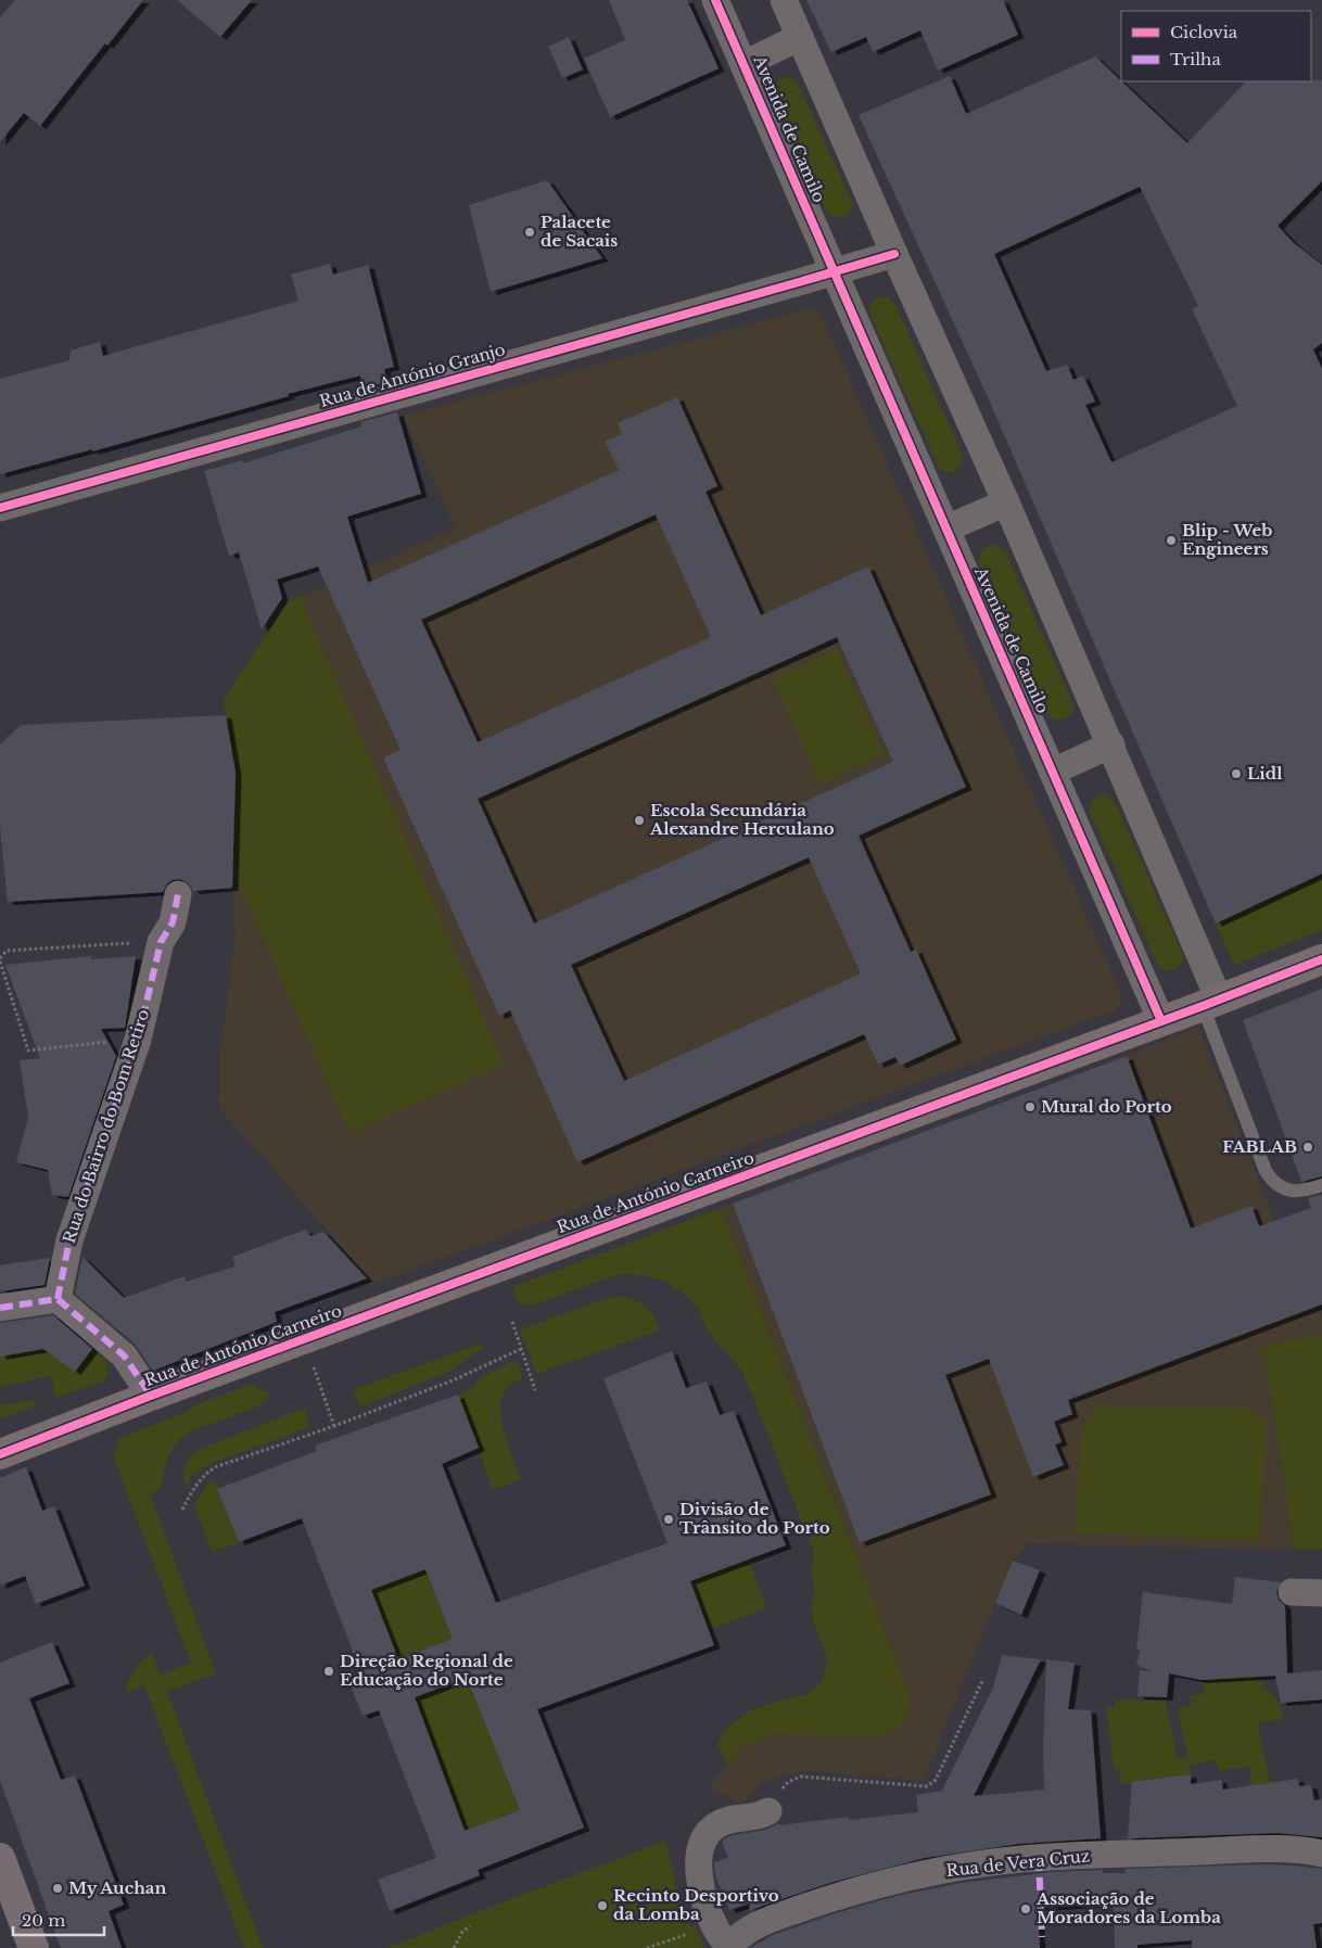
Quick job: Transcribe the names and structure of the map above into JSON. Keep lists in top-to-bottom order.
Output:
{
  "streets": {
    "street": [
      "Avenida de Camilo",
      "Rua de António Granjo",
      "Rua do Bairro do Bom Retiro",
      "Rua de António Carneiro",
      "Rua de Vera Cruz"
    ]
  },
  "crossings": [
    ["Avenida de Camilo", "Rua de António Granjo"],
    ["Avenida de Camilo", "Rua de António Carneiro"]
  ],
  "places": [
    "Palacete de Sacais",
    "Blip - Web Engineers",
    "Lidl",
    "Escola Secundária Alexandre Herculano",
    "Mural do Porto",
    "FABLAB",
    "Divisão de Trânsito do Porto",
    "Direção Regional de Educação do Norte",
    "My Auchan",
    "Recinto Desportivo da Lomba",
    "Associação de Moradores da Lomba"
  ],
  "legend": ["Ciclovia", "Trilha"],
  "scale_bar": "20 m"
}
